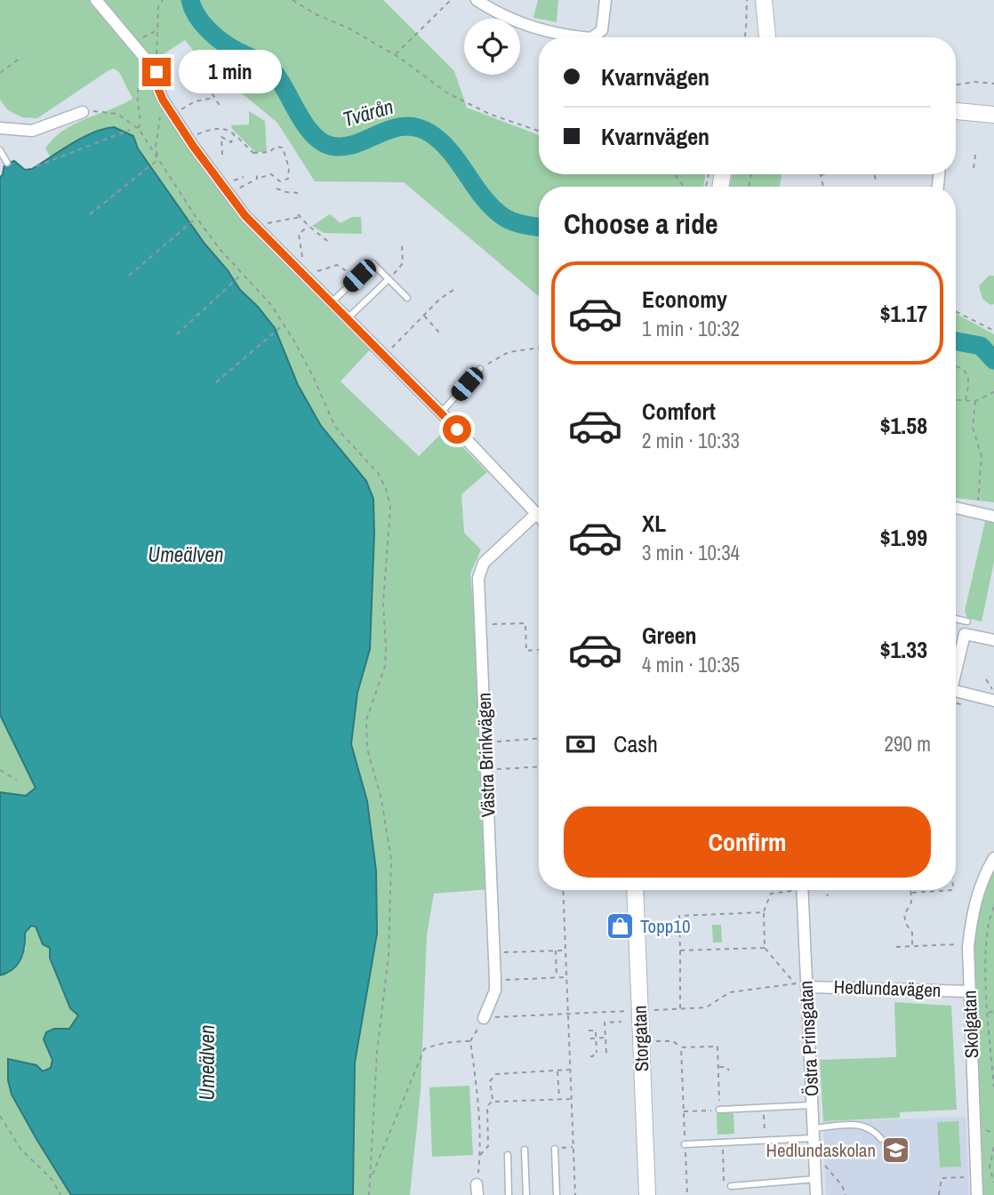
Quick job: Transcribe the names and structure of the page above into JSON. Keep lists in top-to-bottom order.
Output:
{
  "streets": {
    "street": [
      "Västra Brinkvägen",
      "Hedlundavägen",
      "Skolgatan",
      "Storgatan",
      "Östra Prinsgatan"
    ]
  },
  "crossings": [
    ["Hedlundavägen", "Skolgatan"],
    ["Hedlundavägen", "Östra Prinsgatan"]
  ],
  "water": ["Tvärån", "Umeälven"],
  "places": {
    "shop": ["Topp10"],
    "school or university": ["Hedlundaskolan"]
  },
  "page": {
    "banner": ["Kvarnvägen", "Kvarnvägen"],
    "bubble": "1 min",
    "heading": "Choose a ride",
    "list": [
      {
        "name": "Economy",
        "note": "1 min · 10:32",
        "value": "$1.17"
      },
      {
        "name": "Comfort",
        "note": "2 min · 10:33",
        "value": "$1.58"
      },
      {
        "name": "XL",
        "note": "3 min · 10:34",
        "value": "$1.99"
      },
      {
        "name": "Green",
        "note": "4 min · 10:35",
        "value": "$1.33"
      }
    ],
    "pay": ["Cash", "290 m"],
    "buttons": "Confirm"
  }
}
